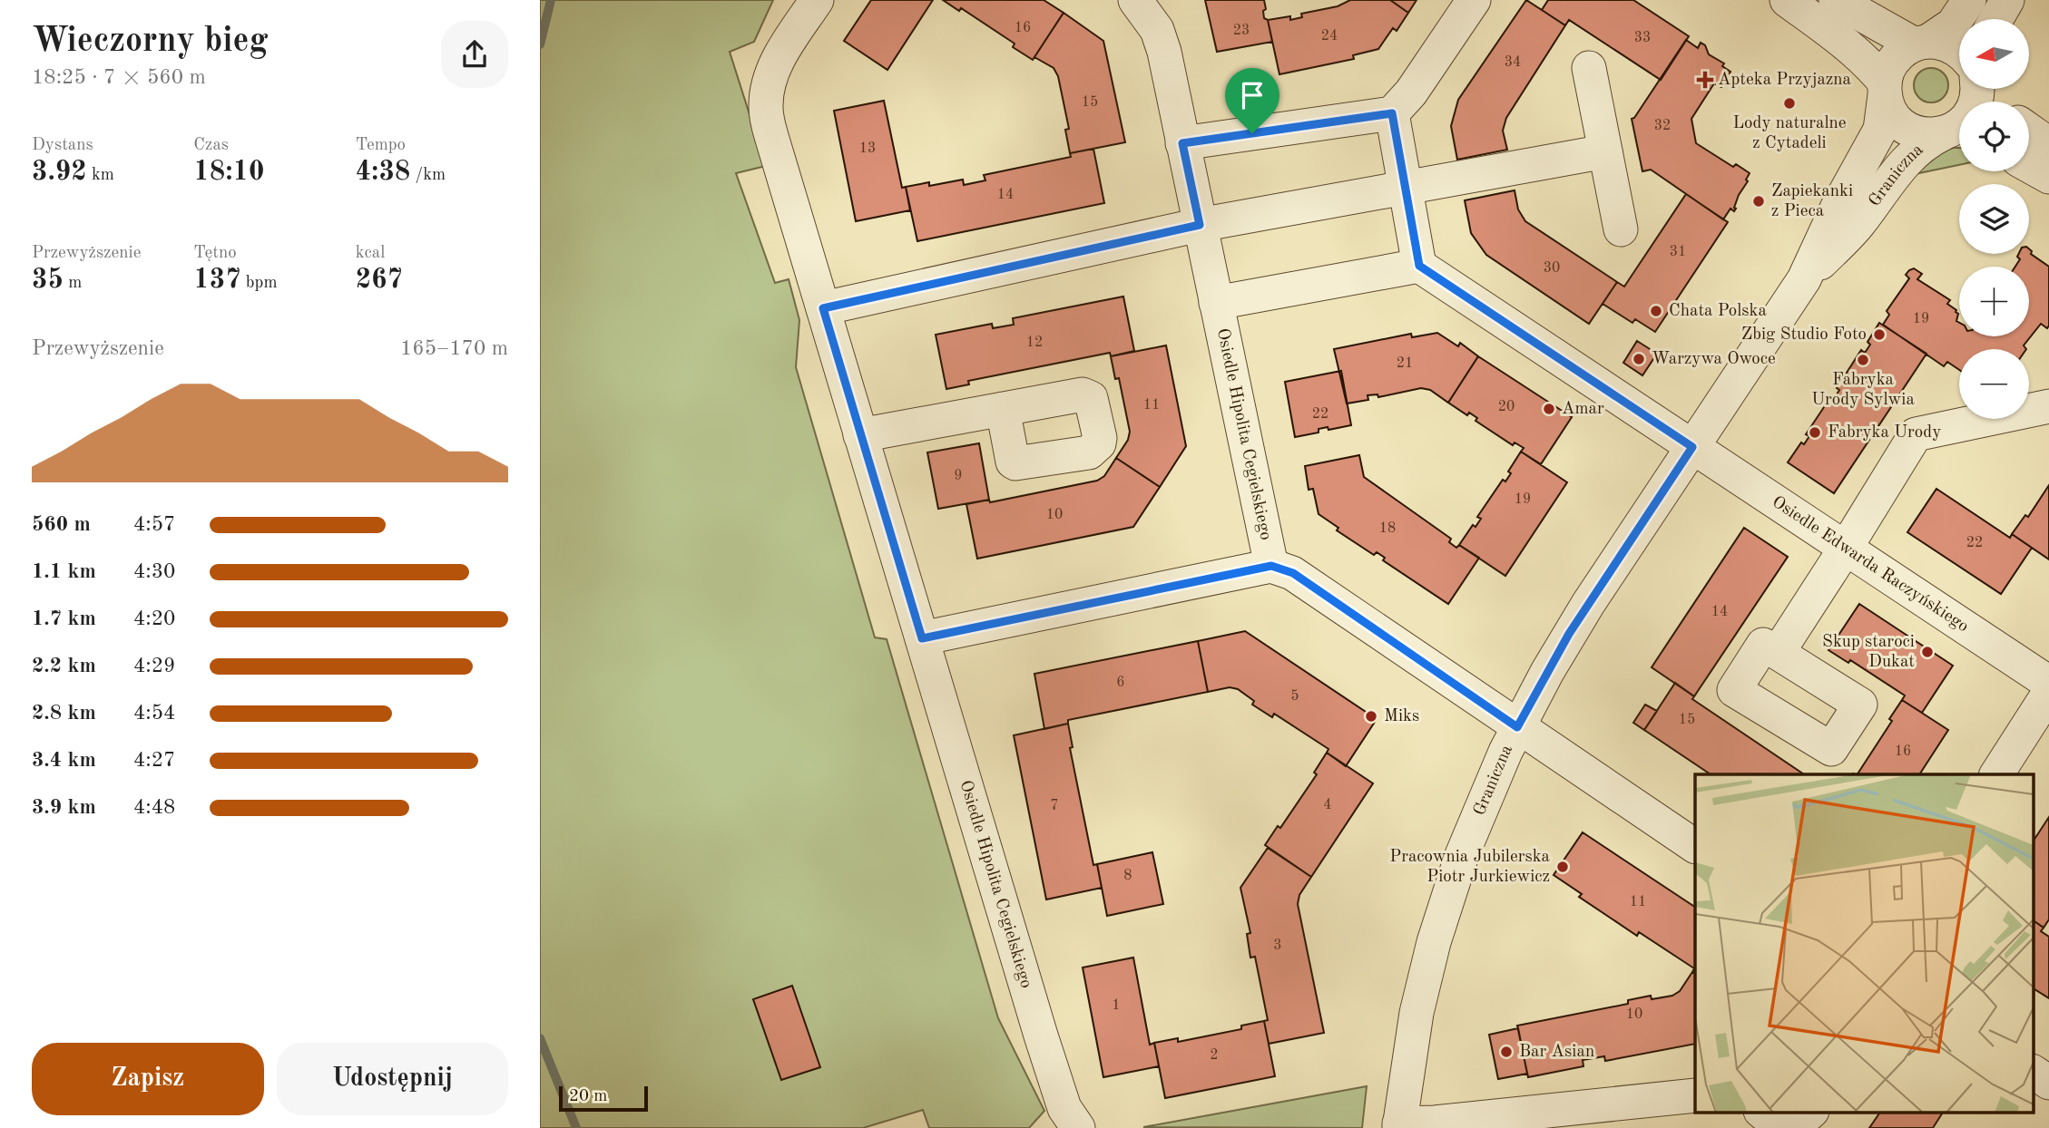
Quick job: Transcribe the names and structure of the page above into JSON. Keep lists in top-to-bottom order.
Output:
{
  "streets": {
    "street": ["Graniczna", "Osiedle Hipolita Cegielskiego", "Osiedle Edwarda Raczyńskiego"]
  },
  "crossings": [
    ["Graniczna", "Osiedle Edwarda Raczyńskiego"]
  ],
  "places": {
    "health": ["Apteka Przyjazna"],
    "other": [
      "Lody naturalne z Cytadeli",
      "Zapiekanki z Pieca",
      "Chata Polska",
      "Zbig Studio Foto",
      "Warzywa Owoce",
      "Fabryka Urody Sylwia",
      "Amar",
      "Fabryka Urody",
      "Skup staroci Dukat",
      "Miks",
      "Pracownia Jubilerska Piotr Jurkiewicz",
      "Bar Asian"
    ]
  },
  "house_numbers": [
    "16",
    "23",
    "24",
    "33",
    "34",
    "15",
    "32",
    "13",
    "14",
    "31",
    "30",
    "19",
    "12",
    "21",
    "11",
    "20",
    "22",
    "9",
    "19",
    "10",
    "18",
    "22",
    "14",
    "6",
    "5",
    "15",
    "16",
    "4",
    "7",
    "8",
    "11",
    "3",
    "1",
    "10",
    "2"
  ],
  "scale_bar": "20 m",
  "north": "left",
  "page": {
    "heading": ["Wieczorny bieg", "18:25 · 7 × 560 m"],
    "map_buttons": ["+", "−"],
    "stats": [
      ["Dystans", "3.92 km"],
      ["Czas", "18:10"],
      ["Tempo", "4:38 /km"],
      ["Przewyższenie", "35 m"],
      ["Tętno", "137 bpm"],
      ["kcal", "267"]
    ],
    "chart": ["Przewyższenie", "165–170 m"],
    "list": [
      {
        "name": "560 m",
        "note": "4:57"
      },
      {
        "name": "1.1 km",
        "note": "4:30"
      },
      {
        "name": "1.7 km",
        "note": "4:20"
      },
      {
        "name": "2.2 km",
        "note": "4:29"
      },
      {
        "name": "2.8 km",
        "note": "4:54"
      },
      {
        "name": "3.4 km",
        "note": "4:27"
      },
      {
        "name": "3.9 km",
        "note": "4:48"
      }
    ],
    "buttons": ["Zapisz", "Udostępnij"],
    "scale": "20 m"
  }
}
